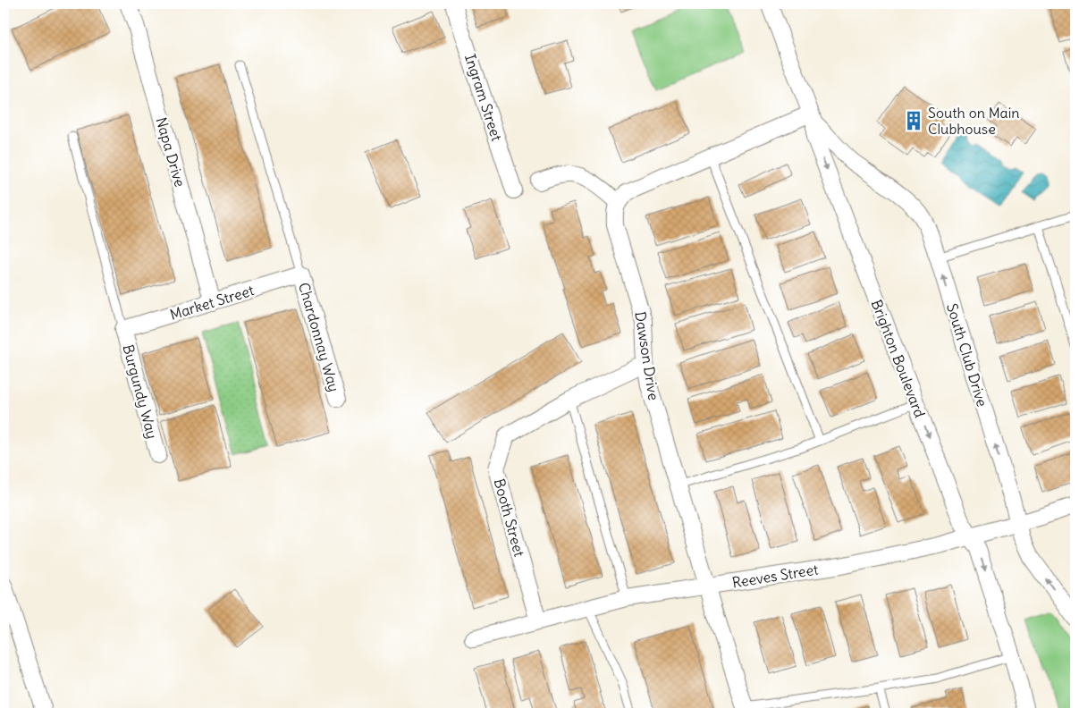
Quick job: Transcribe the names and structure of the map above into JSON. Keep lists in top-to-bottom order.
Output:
{
  "streets": {
    "street": [
      "Ingram Street",
      "Napa Drive",
      "Market Street",
      "Chardonnay Way",
      "South Club Drive",
      "Dawson Drive",
      "Brighton Boulevard",
      "Burgundy Way",
      "Booth Street",
      "Reeves Street"
    ]
  },
  "crossings": [
    ["Napa Drive", "Market Street"],
    ["Market Street", "Chardonnay Way"],
    ["Market Street", "Burgundy Way"],
    ["South Club Drive", "Brighton Boulevard"],
    ["South Club Drive", "Reeves Street"],
    ["Dawson Drive", "Booth Street"],
    ["Dawson Drive", "Reeves Street"],
    ["Brighton Boulevard", "Reeves Street"],
    ["Booth Street", "Reeves Street"]
  ],
  "one_way": ["South Club Drive", "Brighton Boulevard"],
  "places": {
    "building": ["South on Main Clubhouse"]
  }
}
